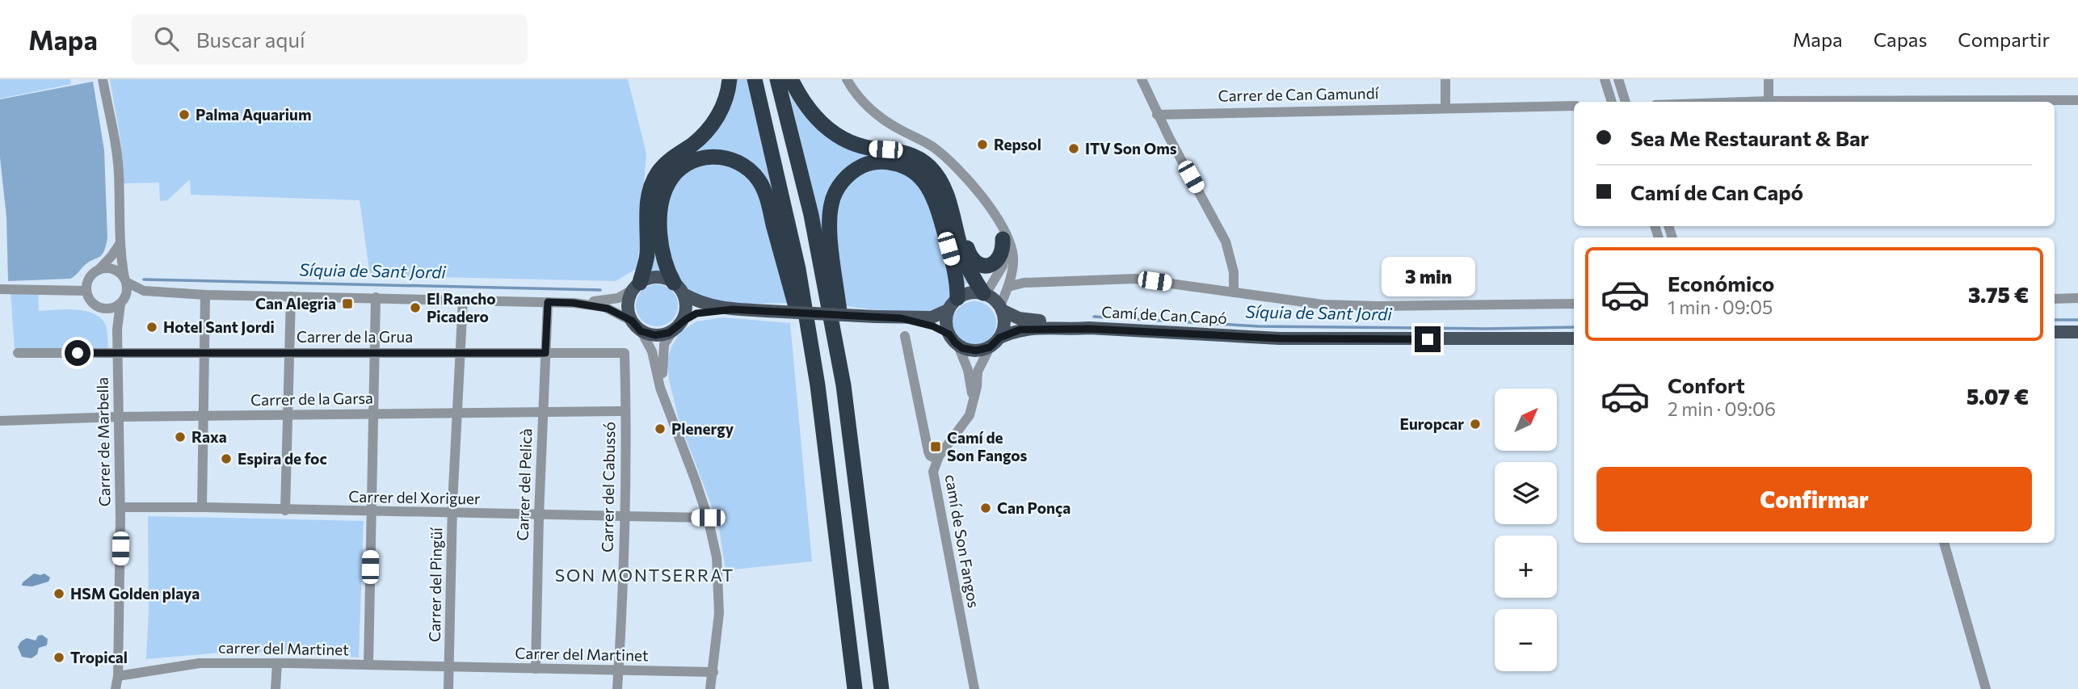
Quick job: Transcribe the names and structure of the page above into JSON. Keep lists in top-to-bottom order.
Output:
{
  "streets": {
    "main road": ["Camí de Can Capó"],
    "street": [
      "Carrer de Can Gamundí",
      "Carrer de la Grua",
      "Carrer de la Garsa",
      "Carrer de Marbella",
      "Carrer del Pelicà",
      "Carrer del Cabussó",
      "Carrer del Xoriguer",
      "camí de Son Fangos",
      "Carrer del Pingüí",
      "carrer del Martinet",
      "Carrer del Martinet"
    ]
  },
  "crossings": [
    ["Carrer de la Grua", "Carrer de Marbella"],
    ["Carrer de la Grua", "Carrer del Pelicà"],
    ["Carrer de la Grua", "Carrer del Cabussó"],
    ["Carrer de la Grua", "Carrer del Pingüí"],
    ["Carrer de la Garsa", "Carrer de Marbella"],
    ["Carrer de la Garsa", "Carrer del Pelicà"],
    ["Carrer de la Garsa", "Carrer del Cabussó"],
    ["Carrer de la Garsa", "Carrer del Pingüí"],
    ["Carrer de Marbella", "Carrer del Xoriguer"],
    ["Carrer de Marbella", "carrer del Martinet"],
    ["Carrer del Pelicà", "Carrer del Xoriguer"],
    ["Carrer del Pelicà", "Carrer del Martinet"],
    ["Carrer del Cabussó", "Carrer del Xoriguer"],
    ["Carrer del Cabussó", "Carrer del Martinet"],
    ["Carrer del Xoriguer", "Carrer del Pingüí"],
    ["Carrer del Pingüí", "carrer del Martinet"],
    ["Carrer del Pingüí", "Carrer del Martinet"],
    ["carrer del Martinet", "Carrer del Martinet"]
  ],
  "districts": ["SON MONTSERRAT"],
  "water": ["Síquia de Sant Jordi"],
  "places": {
    "other": [
      "Palma Aquarium",
      "Repsol",
      "ITV Son Oms",
      "El Rancho Picadero",
      "Hotel Sant Jordi",
      "Europcar",
      "Plenergy",
      "Raxa",
      "Espira de foc",
      "Can Ponça",
      "HSM Golden playa",
      "Tropical"
    ],
    "transit": ["Can Alegria", "Camí de Son Fangos"]
  },
  "north": "top right",
  "page": {
    "header": "Mapa",
    "search": "Buscar aquí",
    "nav": ["Mapa", "Capas", "Compartir"],
    "banner": ["Sea Me Restaurant & Bar", "Camí de Can Capó"],
    "list": [
      {
        "name": "Económico",
        "note": "1 min · 09:05",
        "value": "3.75 €"
      },
      {
        "name": "Confort",
        "note": "2 min · 09:06",
        "value": "5.07 €"
      }
    ],
    "bubble": "3 min",
    "map_buttons": ["+", "−"],
    "buttons": "Confirmar"
  }
}
